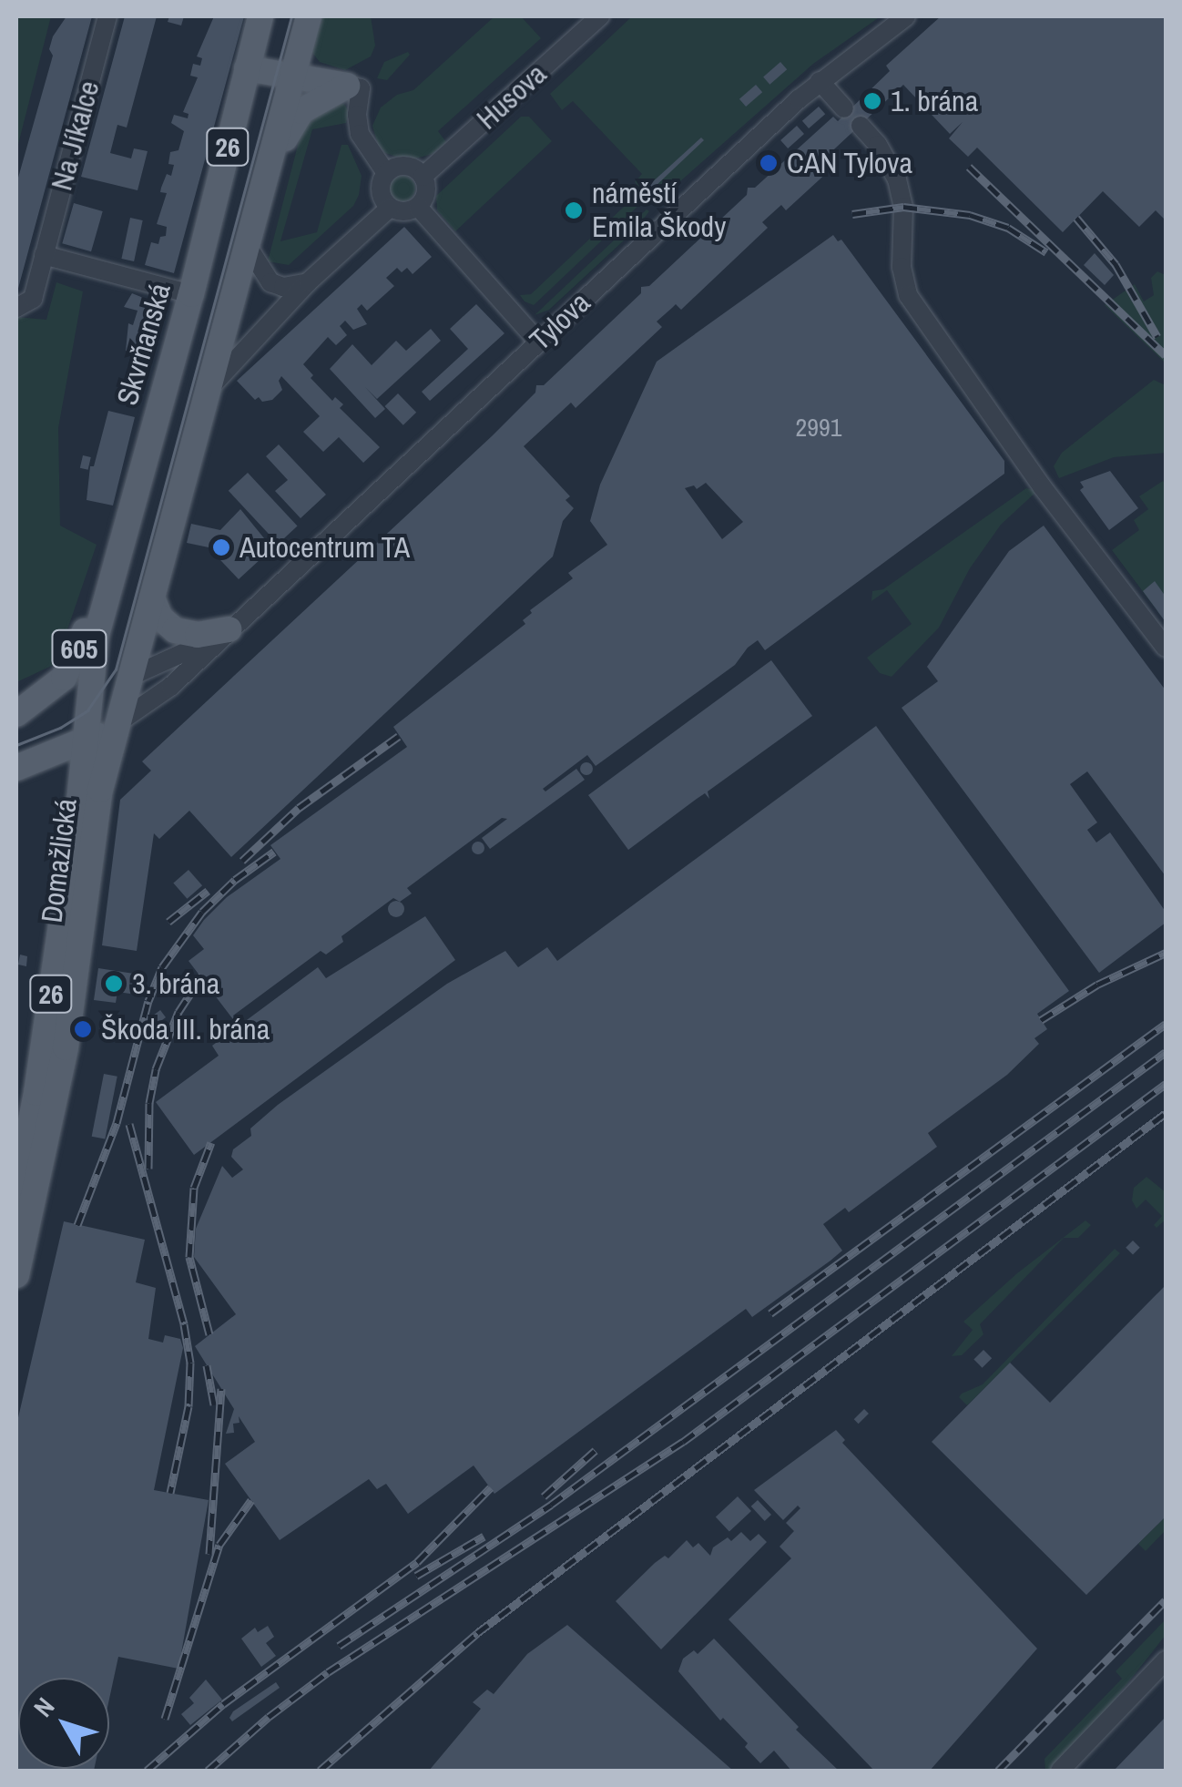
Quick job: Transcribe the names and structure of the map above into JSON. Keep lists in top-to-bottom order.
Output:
{
  "streets": {
    "main road": [
      "26",
      "Skvrňanská",
      "605",
      "Domažlická"
    ],
    "street": ["Husova", "Na Jíkalce", "Tylova"]
  },
  "crossings": [
    ["26", "Tylova"],
    ["26", "Skvrňanská"],
    ["26", "Domažlická"],
    ["Tylova", "Domažlická"],
    ["Skvrňanská", "605"]
  ],
  "places": [
    "1. brána",
    "CAN Tylova",
    "náměstí Emila Škody",
    "Autocentrum TA",
    "3. brána",
    "Škoda III. brána"
  ],
  "house_numbers": ["2991"],
  "north": "top left"
}
